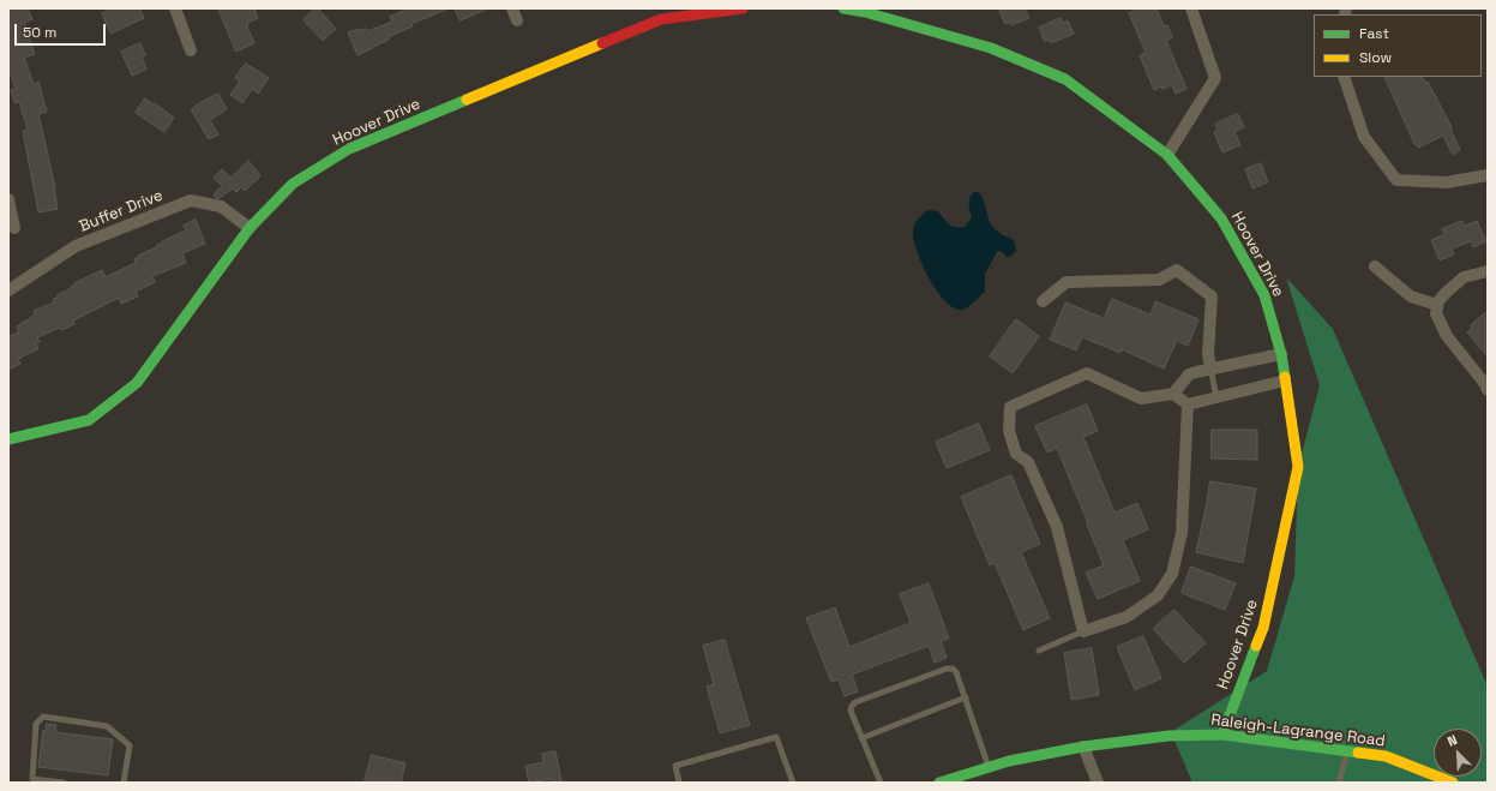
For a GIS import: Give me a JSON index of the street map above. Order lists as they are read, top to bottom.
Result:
{
  "streets": {
    "street": ["Hoover Drive", "Buffer Drive", "Raleigh-Lagrange Road"]
  },
  "crossings": [
    ["Hoover Drive", "Buffer Drive"],
    ["Hoover Drive", "Raleigh-Lagrange Road"]
  ],
  "legend": ["Fast", "Slow"],
  "scale_bar": "50 m",
  "north": "top left"
}
